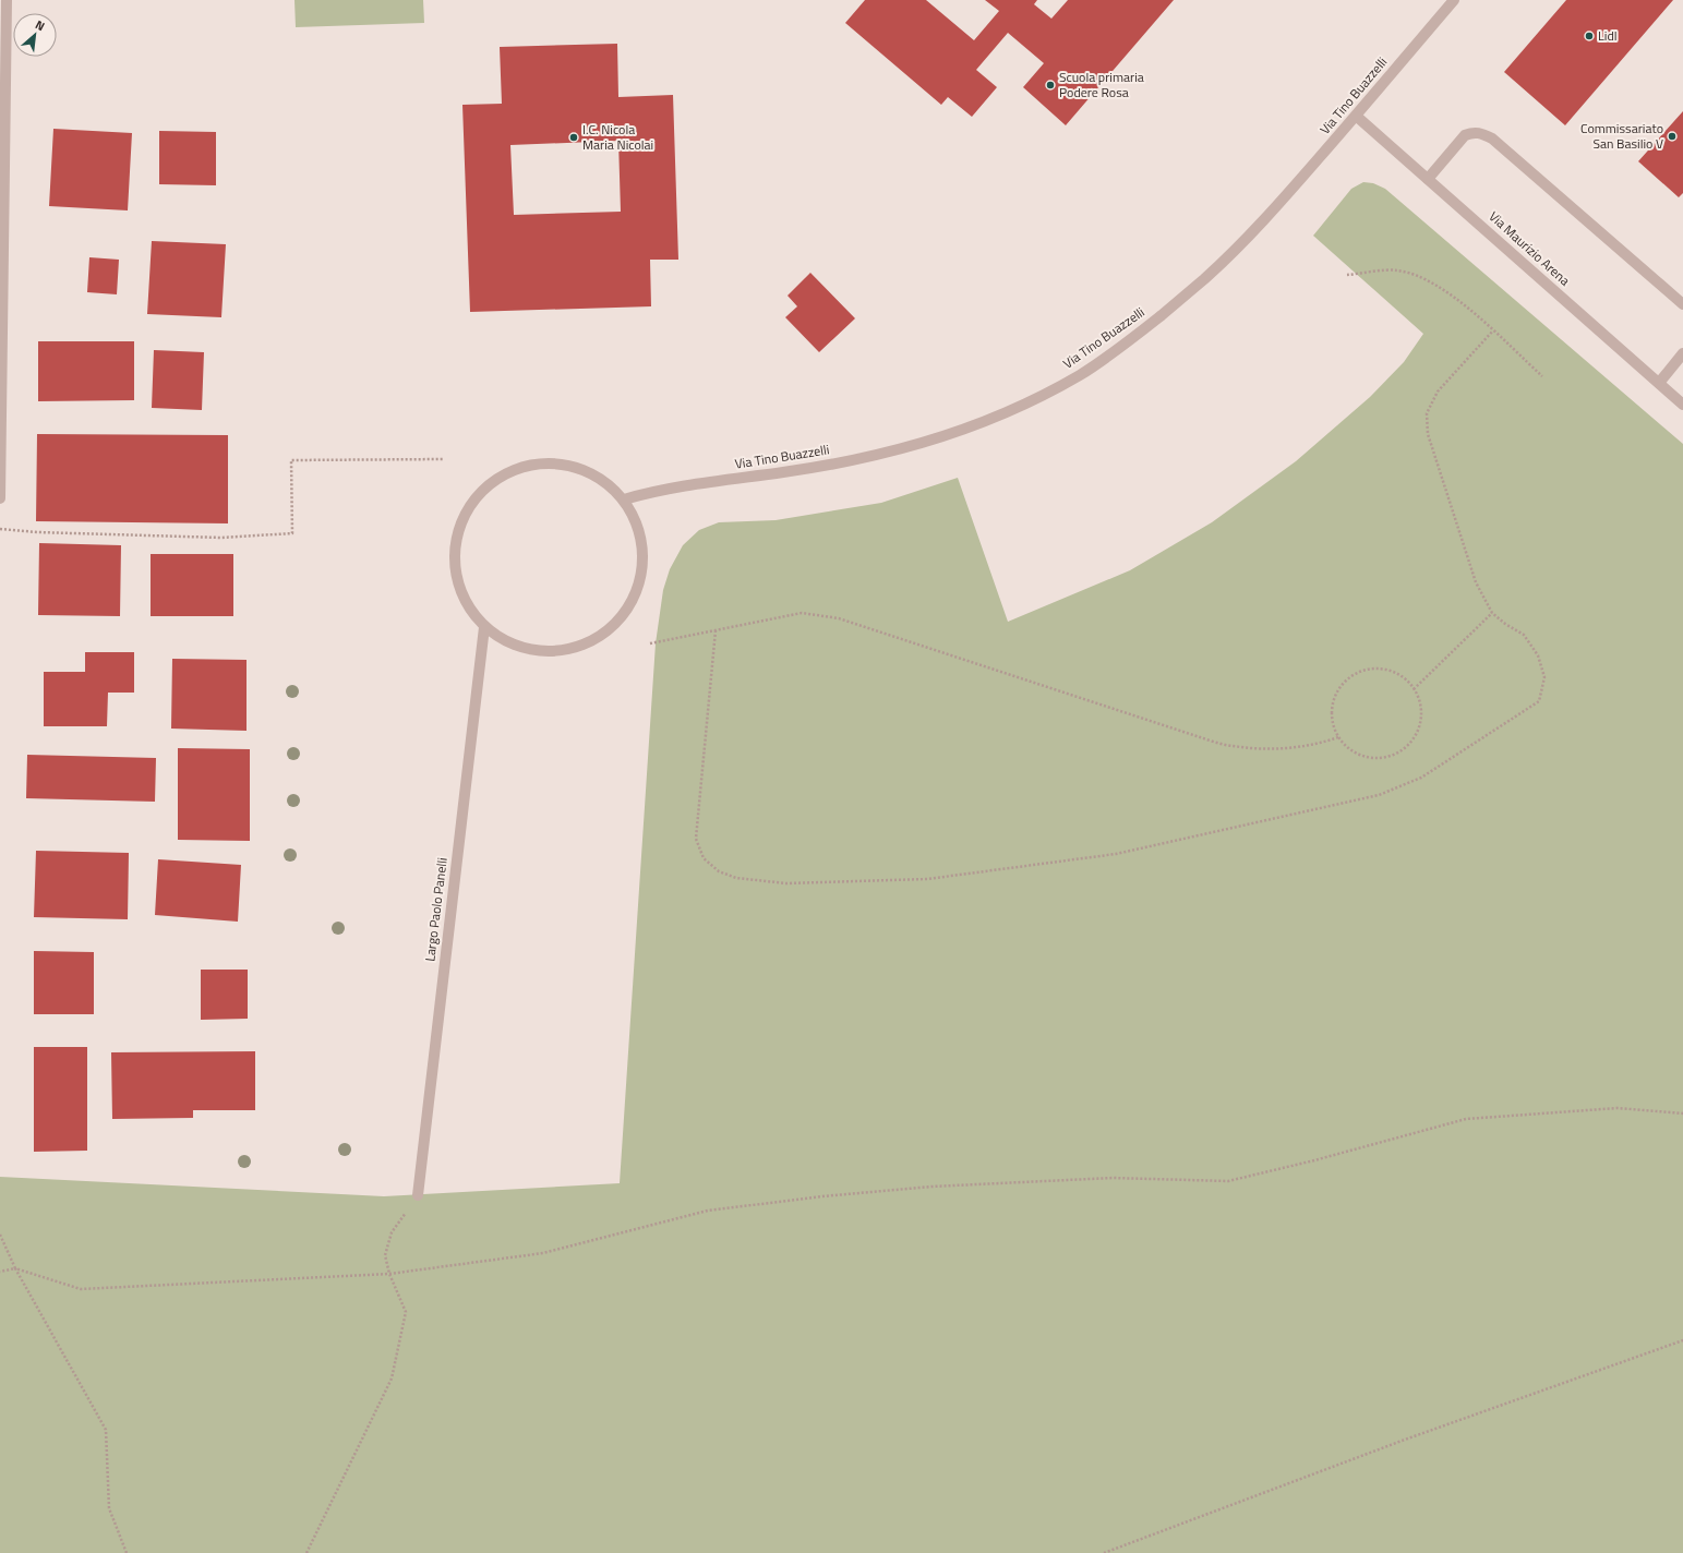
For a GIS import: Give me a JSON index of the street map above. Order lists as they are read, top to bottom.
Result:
{
  "streets": {
    "street": ["Via Tino Buazzelli", "Via Maurizio Arena", "Largo Paolo Panelli"]
  },
  "crossings": [
    ["Via Tino Buazzelli", "Via Maurizio Arena"]
  ],
  "places": [
    "Lidl",
    "Scuola primaria Podere Rosa",
    "Commissariato San Basilio V",
    "I.C. Nicola Maria Nicolai"
  ],
  "north": "top right"
}
